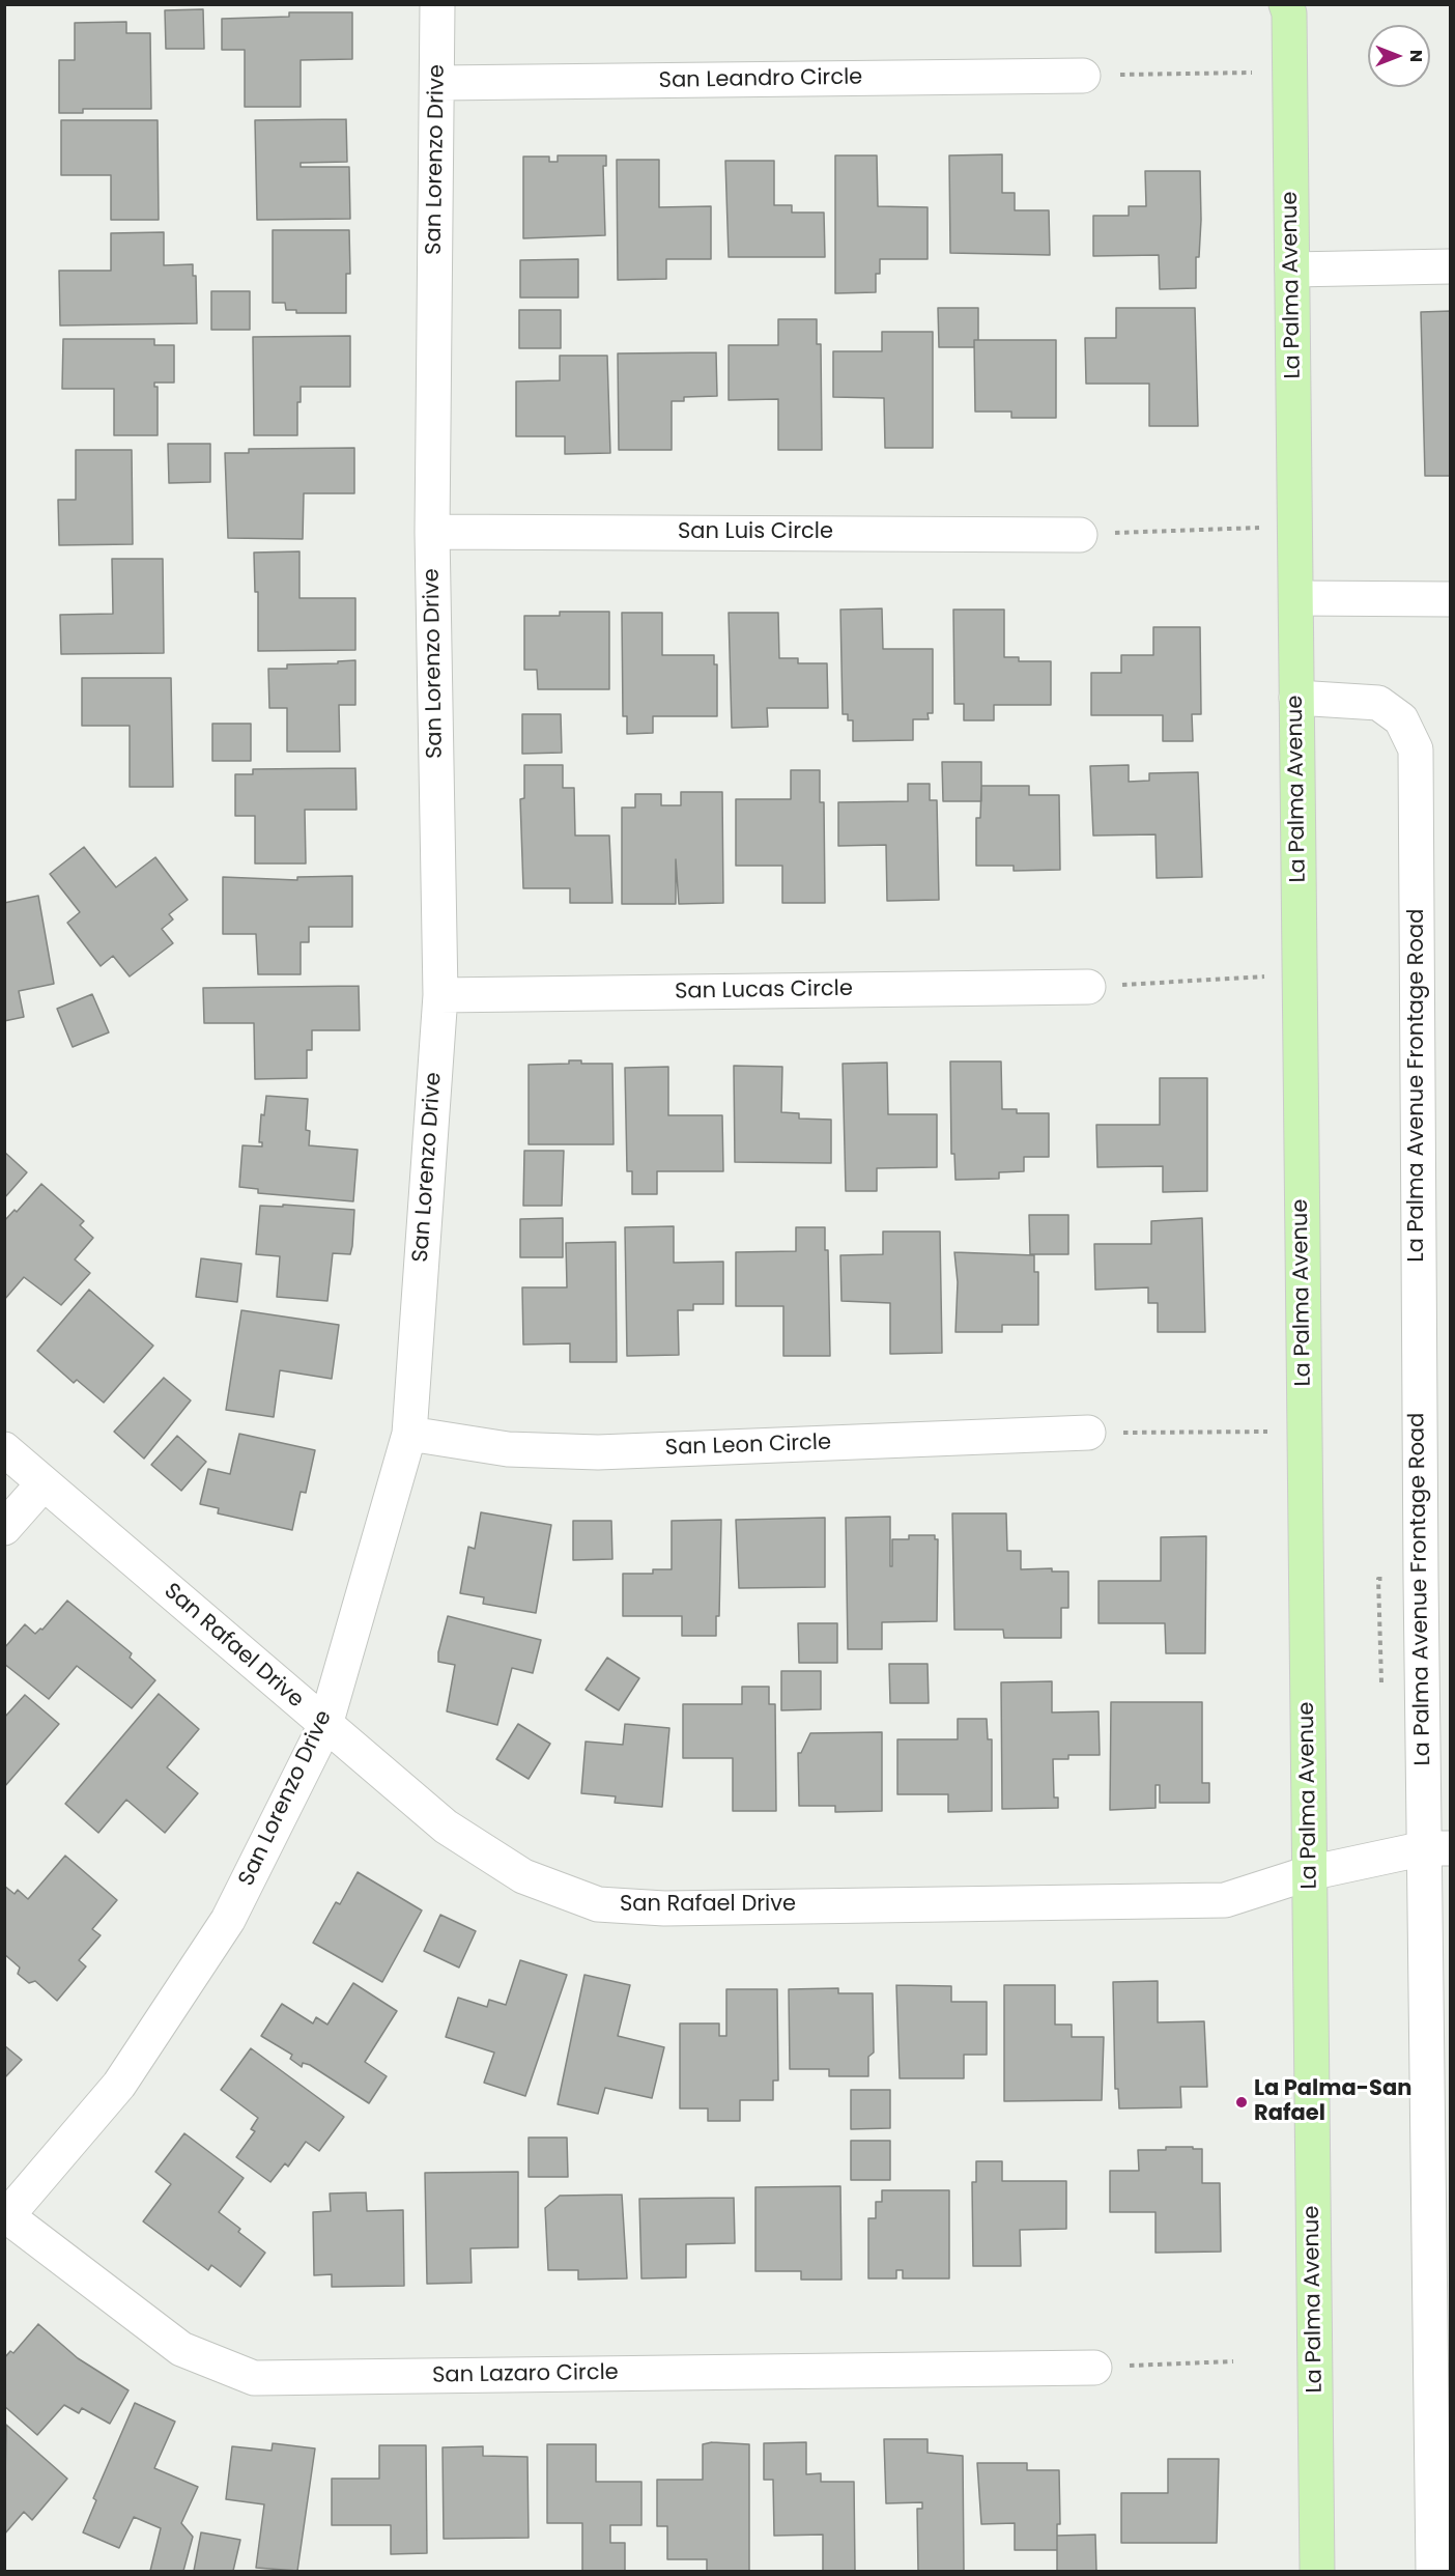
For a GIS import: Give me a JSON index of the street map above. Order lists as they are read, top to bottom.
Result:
{
  "streets": {
    "main road": ["La Palma Avenue"],
    "street": [
      "San Leandro Circle",
      "San Lorenzo Drive",
      "San Luis Circle",
      "San Lucas Circle",
      "La Palma Avenue Frontage Road",
      "San Leon Circle",
      "San Rafael Drive",
      "San Lazaro Circle"
    ]
  },
  "crossings": [
    ["San Leandro Circle", "San Lorenzo Drive"],
    ["San Lorenzo Drive", "San Luis Circle"],
    ["San Lorenzo Drive", "San Lucas Circle"],
    ["San Lorenzo Drive", "San Leon Circle"],
    ["San Lorenzo Drive", "San Rafael Drive"],
    ["San Lorenzo Drive", "San Lazaro Circle"],
    ["La Palma Avenue", "La Palma Avenue Frontage Road"],
    ["La Palma Avenue", "San Rafael Drive"],
    ["La Palma Avenue Frontage Road", "San Rafael Drive"]
  ],
  "places": ["La Palma-San Rafael"],
  "north": "right"
}
